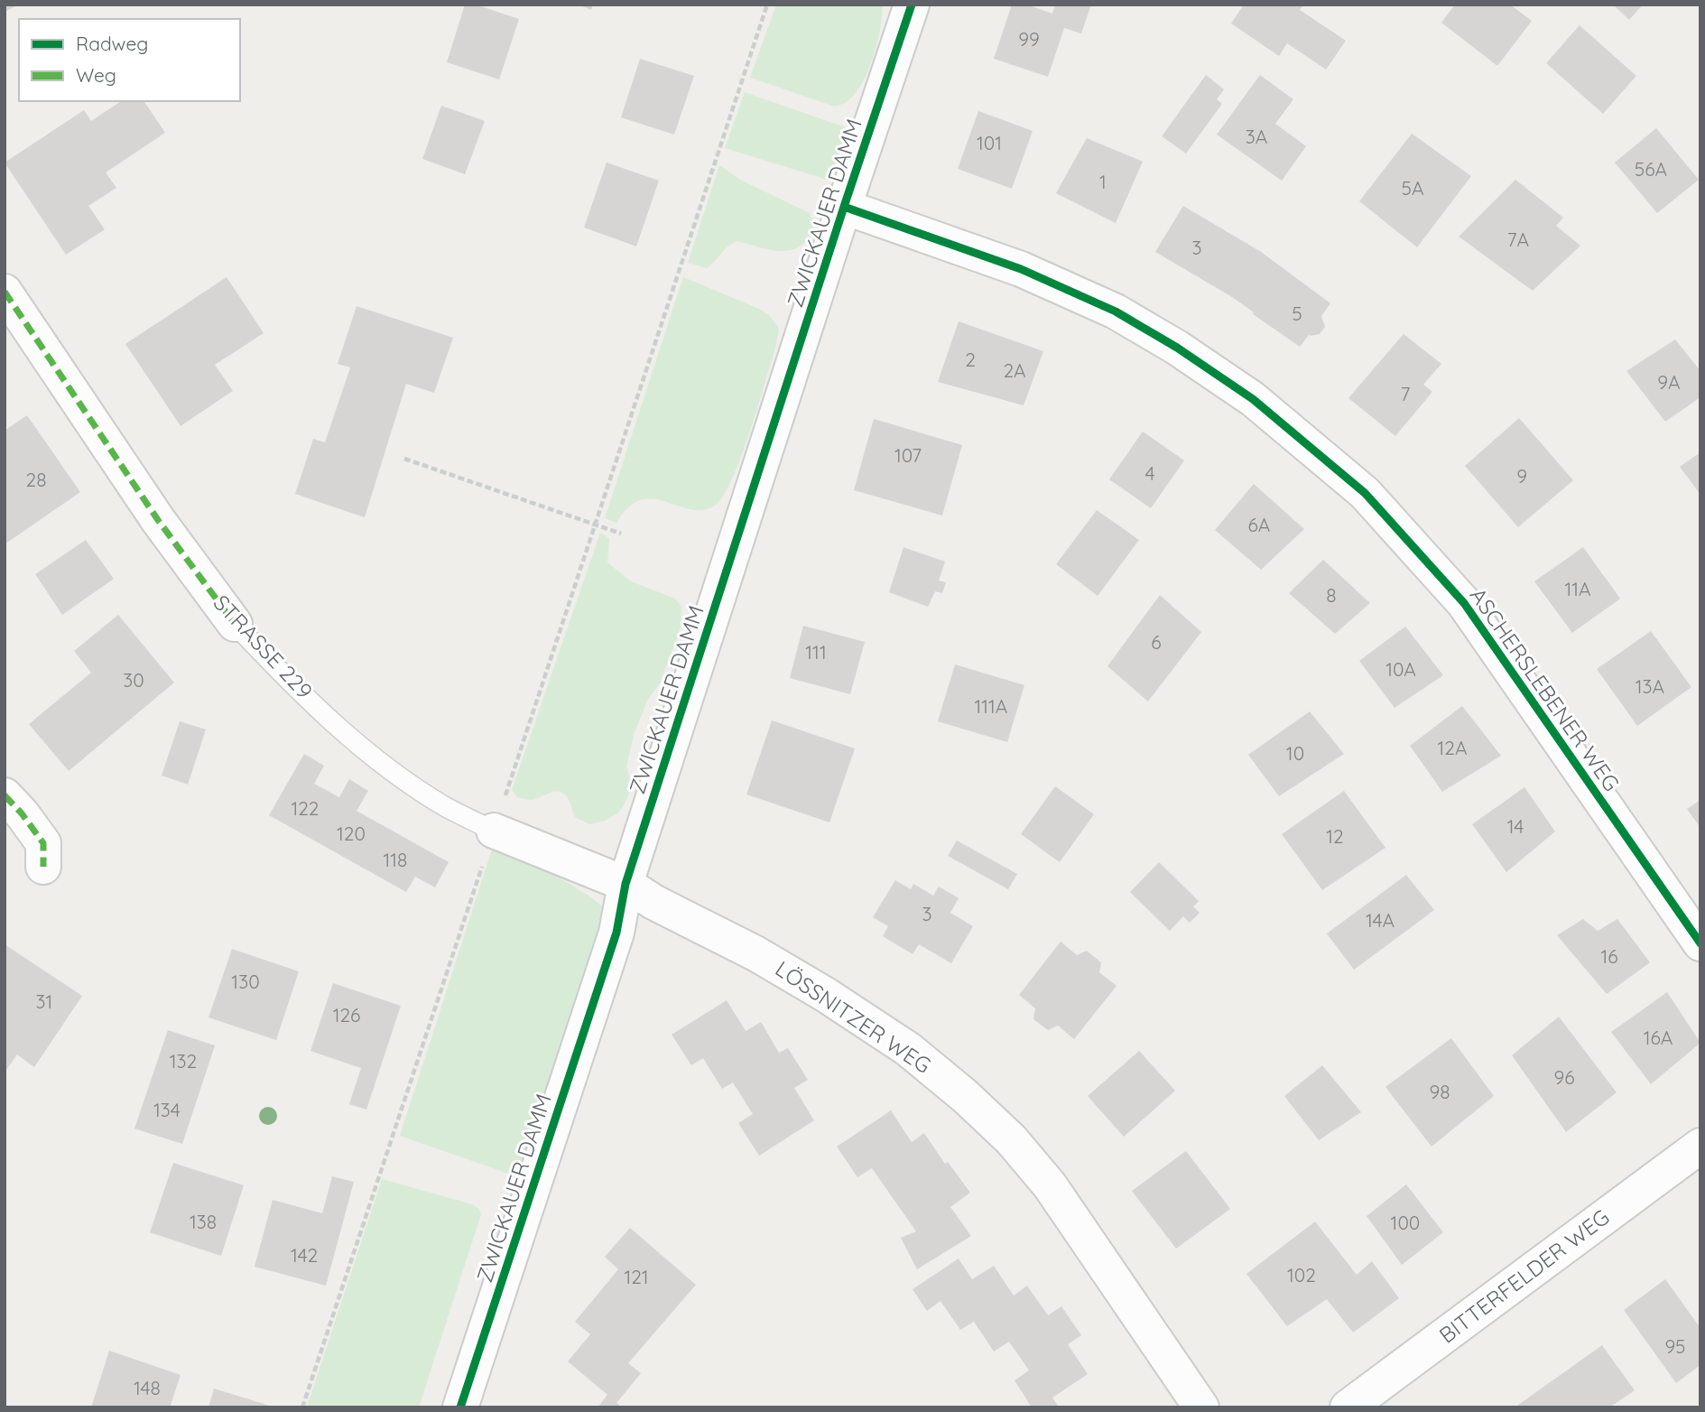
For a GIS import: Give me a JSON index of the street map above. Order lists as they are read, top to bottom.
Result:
{
  "streets": {
    "street": [
      "ZWICKAUER DAMM",
      "STRASSE 229",
      "ASCHERSLEBENER WEG",
      "LÖSSNITZER WEG",
      "BITTERFELDER WEG"
    ]
  },
  "crossings": [
    ["ZWICKAUER DAMM", "STRASSE 229"],
    ["ZWICKAUER DAMM", "ASCHERSLEBENER WEG"],
    ["ZWICKAUER DAMM", "LÖSSNITZER WEG"],
    ["STRASSE 229", "LÖSSNITZER WEG"]
  ],
  "house_numbers": [
    "99",
    "3A",
    "101",
    "56A",
    "1",
    "5A",
    "7A",
    "3",
    "5",
    "2",
    "2A",
    "9A",
    "7",
    "107",
    "4",
    "9",
    "28",
    "6A",
    "11A",
    "8",
    "6",
    "111",
    "10A",
    "30",
    "13A",
    "111A",
    "12A",
    "10",
    "122",
    "14",
    "120",
    "12",
    "118",
    "3",
    "14A",
    "16",
    "130",
    "31",
    "126",
    "16A",
    "132",
    "96",
    "98",
    "134",
    "138",
    "100",
    "142",
    "102",
    "121",
    "95",
    "148"
  ],
  "legend": ["Radweg", "Weg"]
}
